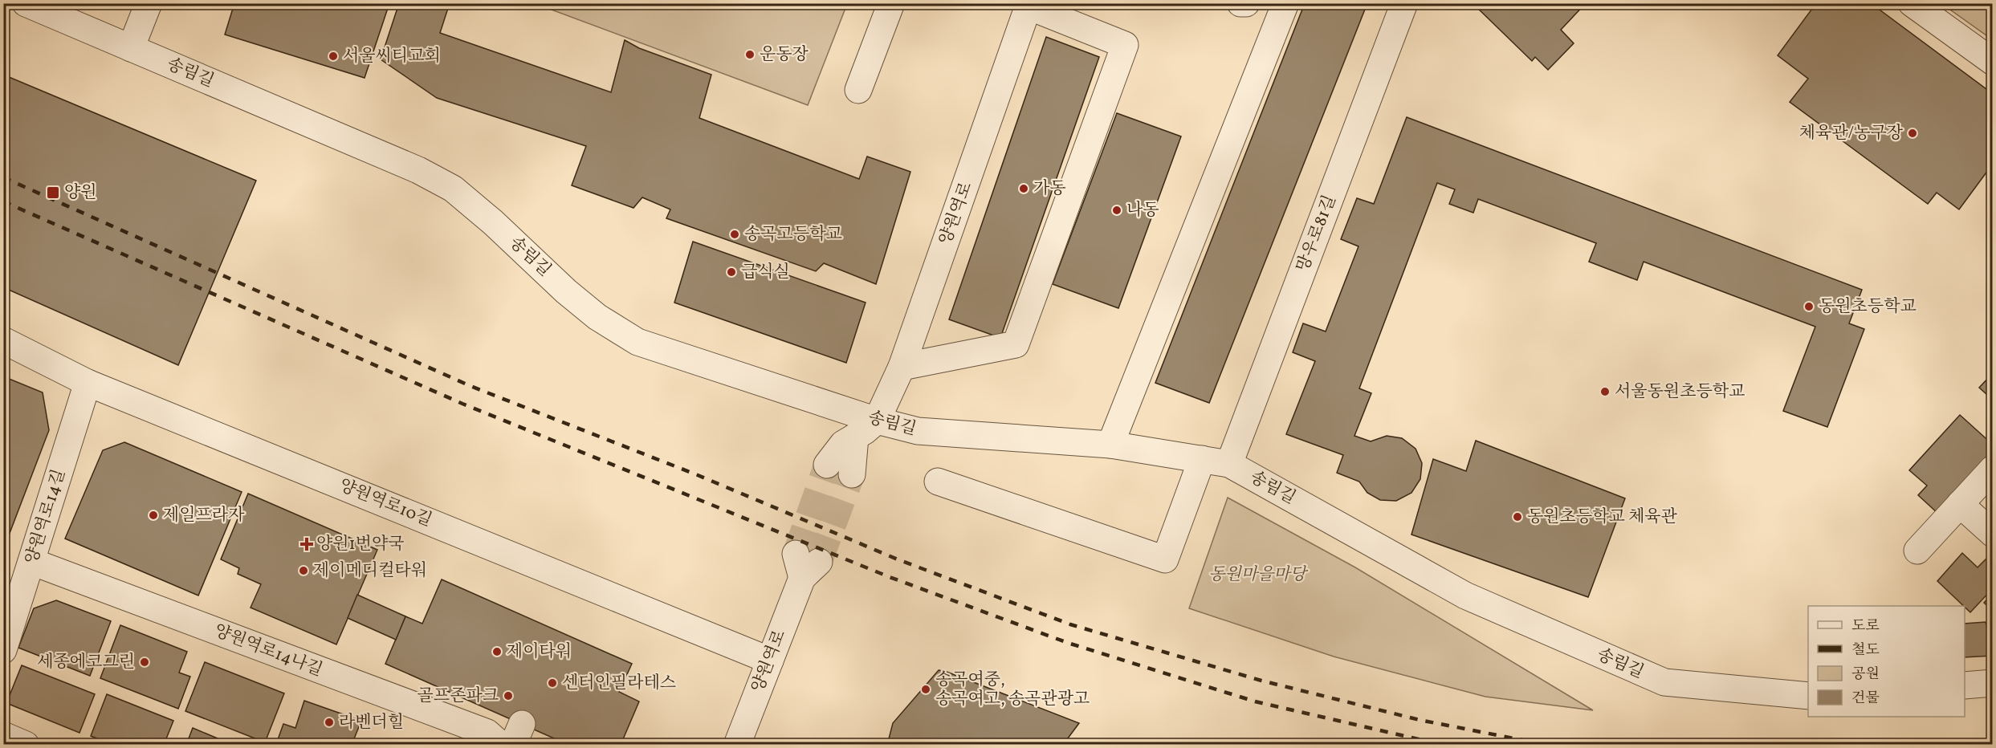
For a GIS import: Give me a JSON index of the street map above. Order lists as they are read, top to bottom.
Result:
{
  "streets": {
    "street": [
      "송림길",
      "양원역로",
      "망우로81길",
      "양원역로10길",
      "양원역로14길",
      "양원역로14나길"
    ]
  },
  "crossings": [
    ["송림길", "양원역로"],
    ["송림길", "망우로81길"],
    ["양원역로", "양원역로10길"],
    ["양원역로10길", "양원역로14길"],
    ["양원역로14길", "양원역로14나길"]
  ],
  "parks": ["동원마을마당"],
  "places": {
    "other": [
      "운동장",
      "서울씨티교회",
      "체육관/농구장",
      "가동",
      "나동",
      "송곡고등학교",
      "급식실",
      "동원초등학교",
      "서울동원초등학교",
      "제일프라자",
      "동원초등학교 체육관",
      "제이메디컬타워",
      "제이타워",
      "세종에코그린",
      "센터인필라테스",
      "송곡여중, 송곡여고, 송곡관광고",
      "골프존파크",
      "라벤더힐"
    ],
    "transit": ["양원"],
    "health": ["양원1번약국"]
  },
  "legend": [
    "도로",
    "철도",
    "공원",
    "건물"
  ]
}
